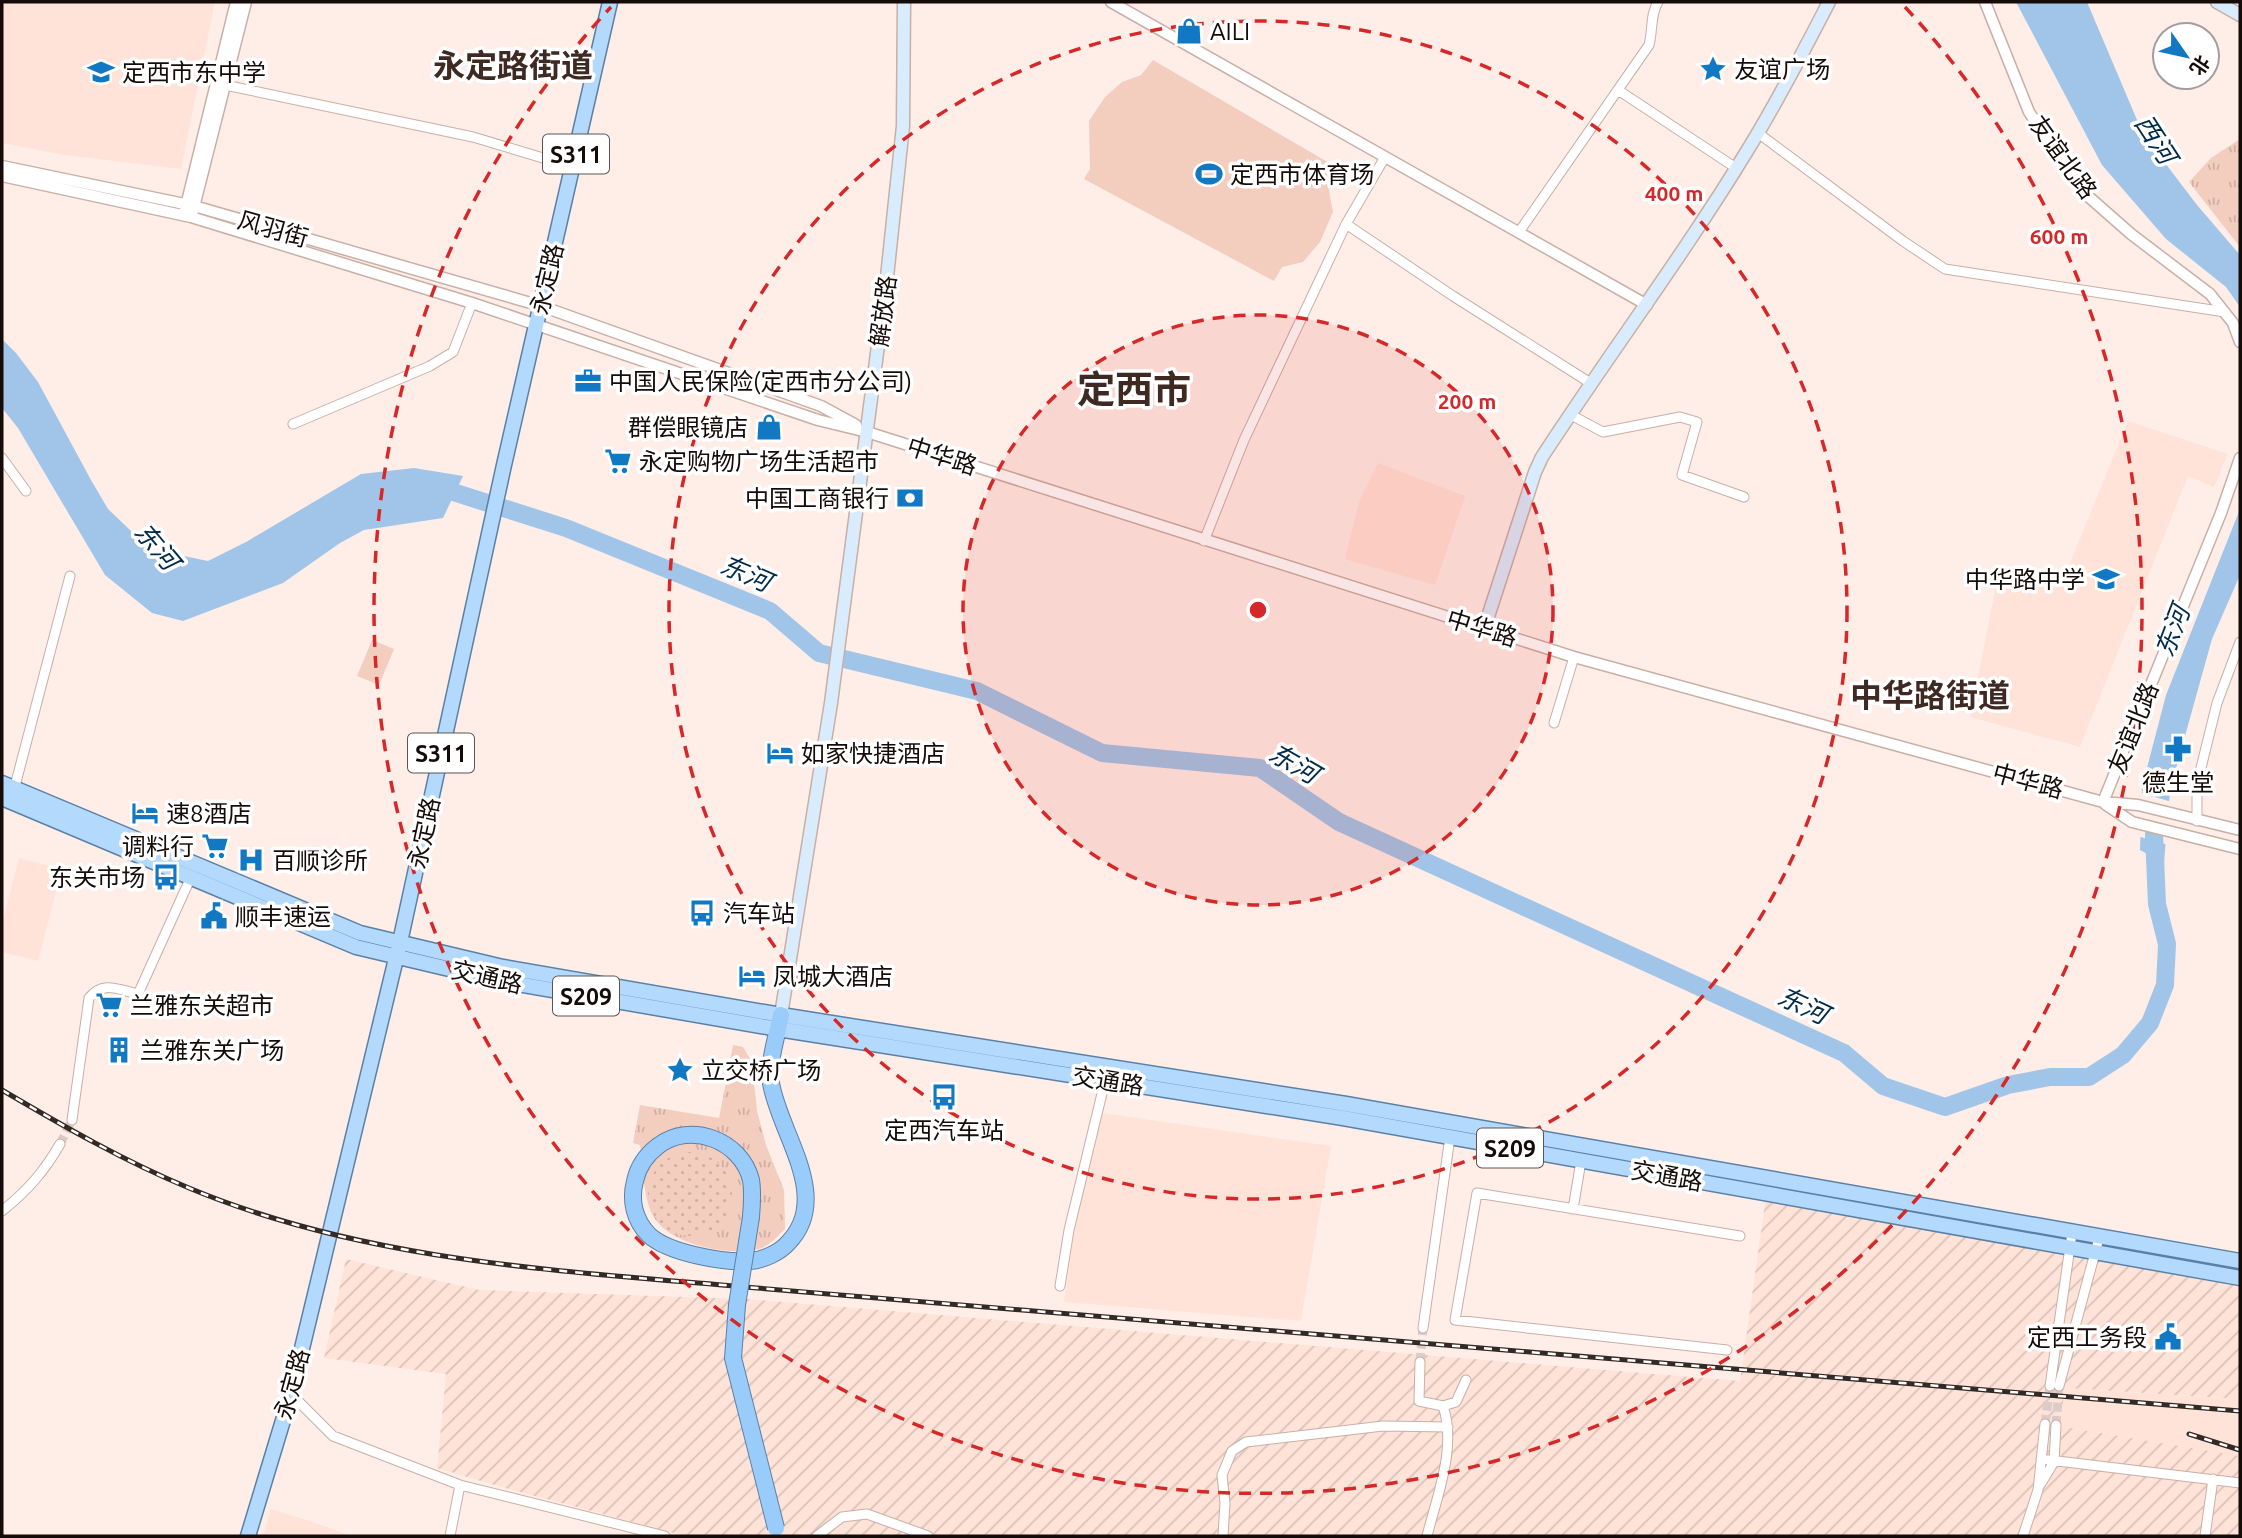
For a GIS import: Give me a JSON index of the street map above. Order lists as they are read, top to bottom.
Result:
{
  "streets": {
    "main road": [
      "S311",
      "永定路",
      "解放路",
      "交通路",
      "S209"
    ],
    "street": ["友谊北路", "风羽街", "中华路"]
  },
  "crossings": [
    ["友谊北路", "中华路"],
    ["风羽街", "永定路"],
    ["风羽街", "中华路"],
    ["永定路", "中华路"],
    ["永定路", "交通路"],
    ["解放路", "中华路"],
    ["解放路", "交通路"]
  ],
  "districts": ["永定路街道", "定西市", "中华路街道"],
  "water": ["西河", "东河"],
  "places": {
    "shop": ["AILI", "群偿眼镜店"],
    "place": ["友谊广场", "立交桥广场"],
    "school or university": ["定西市东中学", "中华路中学"],
    "sports": ["定西市体育场"],
    "office": ["中国人民保险(定西市分公司)"],
    "supermarket": ["永定购物广场生活超市", "调料行", "兰雅东关超市"],
    "bank": ["中国工商银行"],
    "pharmacy": ["德生堂"],
    "hotel": ["如家快捷酒店", "速8酒店", "凤城大酒店"],
    "hospital": ["百顺诊所"],
    "bus stop": ["东关市场", "汽车站", "定西汽车站"],
    "public building": ["顺丰速运", "定西工务段"],
    "building": ["兰雅东关广场"]
  },
  "north": "bottom right",
  "rings": ["400 m", "600 m", "200 m"]
}
